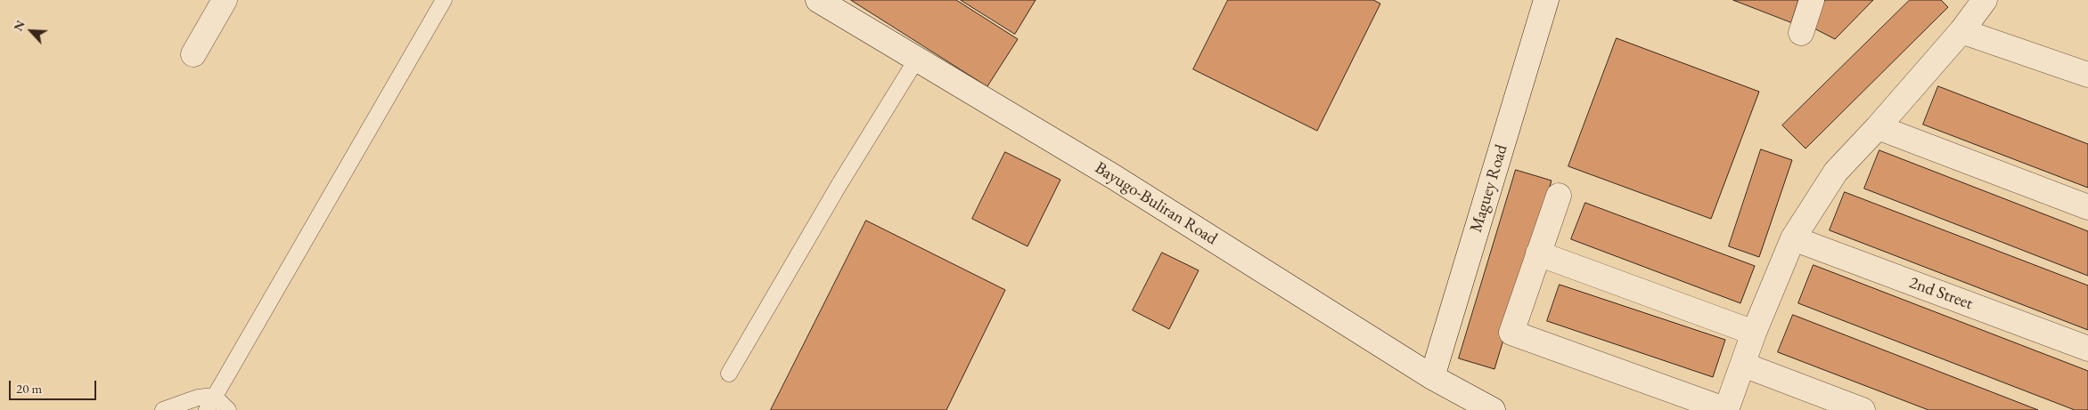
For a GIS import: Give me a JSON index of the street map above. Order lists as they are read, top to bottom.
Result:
{
  "streets": {
    "street": ["Maguey Road", "Bayugo-Buliran Road", "2nd Street"]
  },
  "crossings": [
    ["Maguey Road", "Bayugo-Buliran Road"]
  ],
  "scale_bar": "20 m",
  "north": "top left"
}
